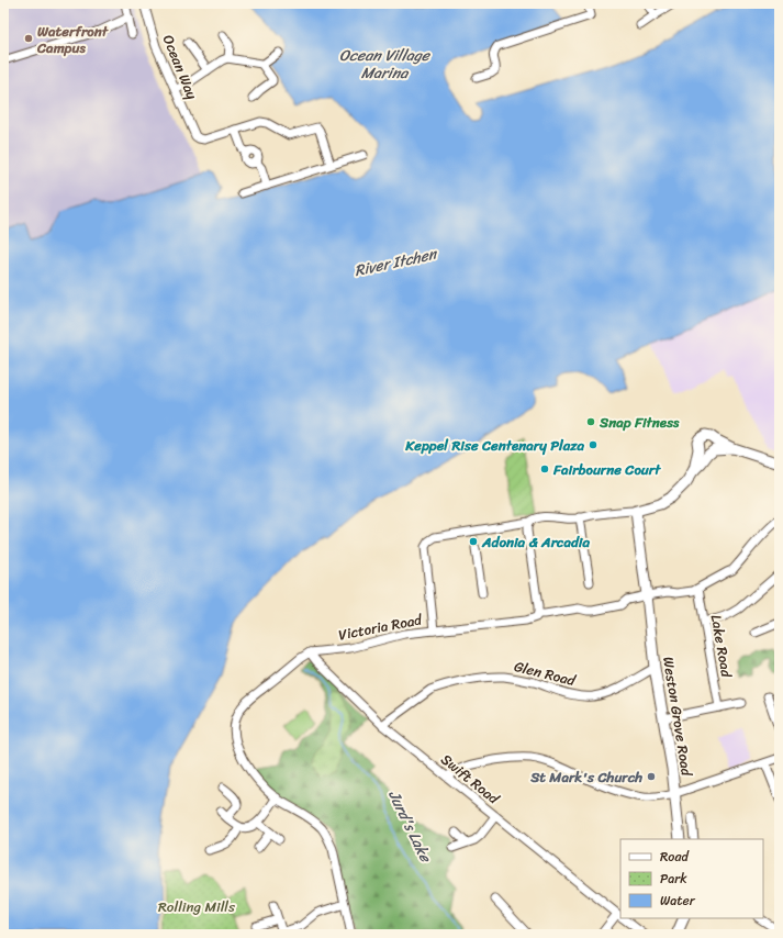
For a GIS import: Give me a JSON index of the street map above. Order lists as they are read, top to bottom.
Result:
{
  "streets": {
    "street": [
      "Ocean Way",
      "Victoria Road",
      "Lake Road",
      "Glen Road",
      "Weston Grove Road",
      "Swift Road"
    ]
  },
  "crossings": [
    ["Victoria Road", "Lake Road"],
    ["Victoria Road", "Weston Grove Road"],
    ["Victoria Road", "Swift Road"],
    ["Glen Road", "Weston Grove Road"],
    ["Glen Road", "Swift Road"]
  ],
  "water": ["Ocean Village Marina", "River Itchen", "Jurd's Lake"],
  "parks": ["Rolling Mills"],
  "places": [
    "Waterfront Campus",
    "Snap Fitness",
    "Keppel Rise Centenary Plaza",
    "Fairbourne Court",
    "Adonia & Arcadia",
    "St Mark's Church"
  ],
  "legend": ["Road", "Park", "Water"]
}
